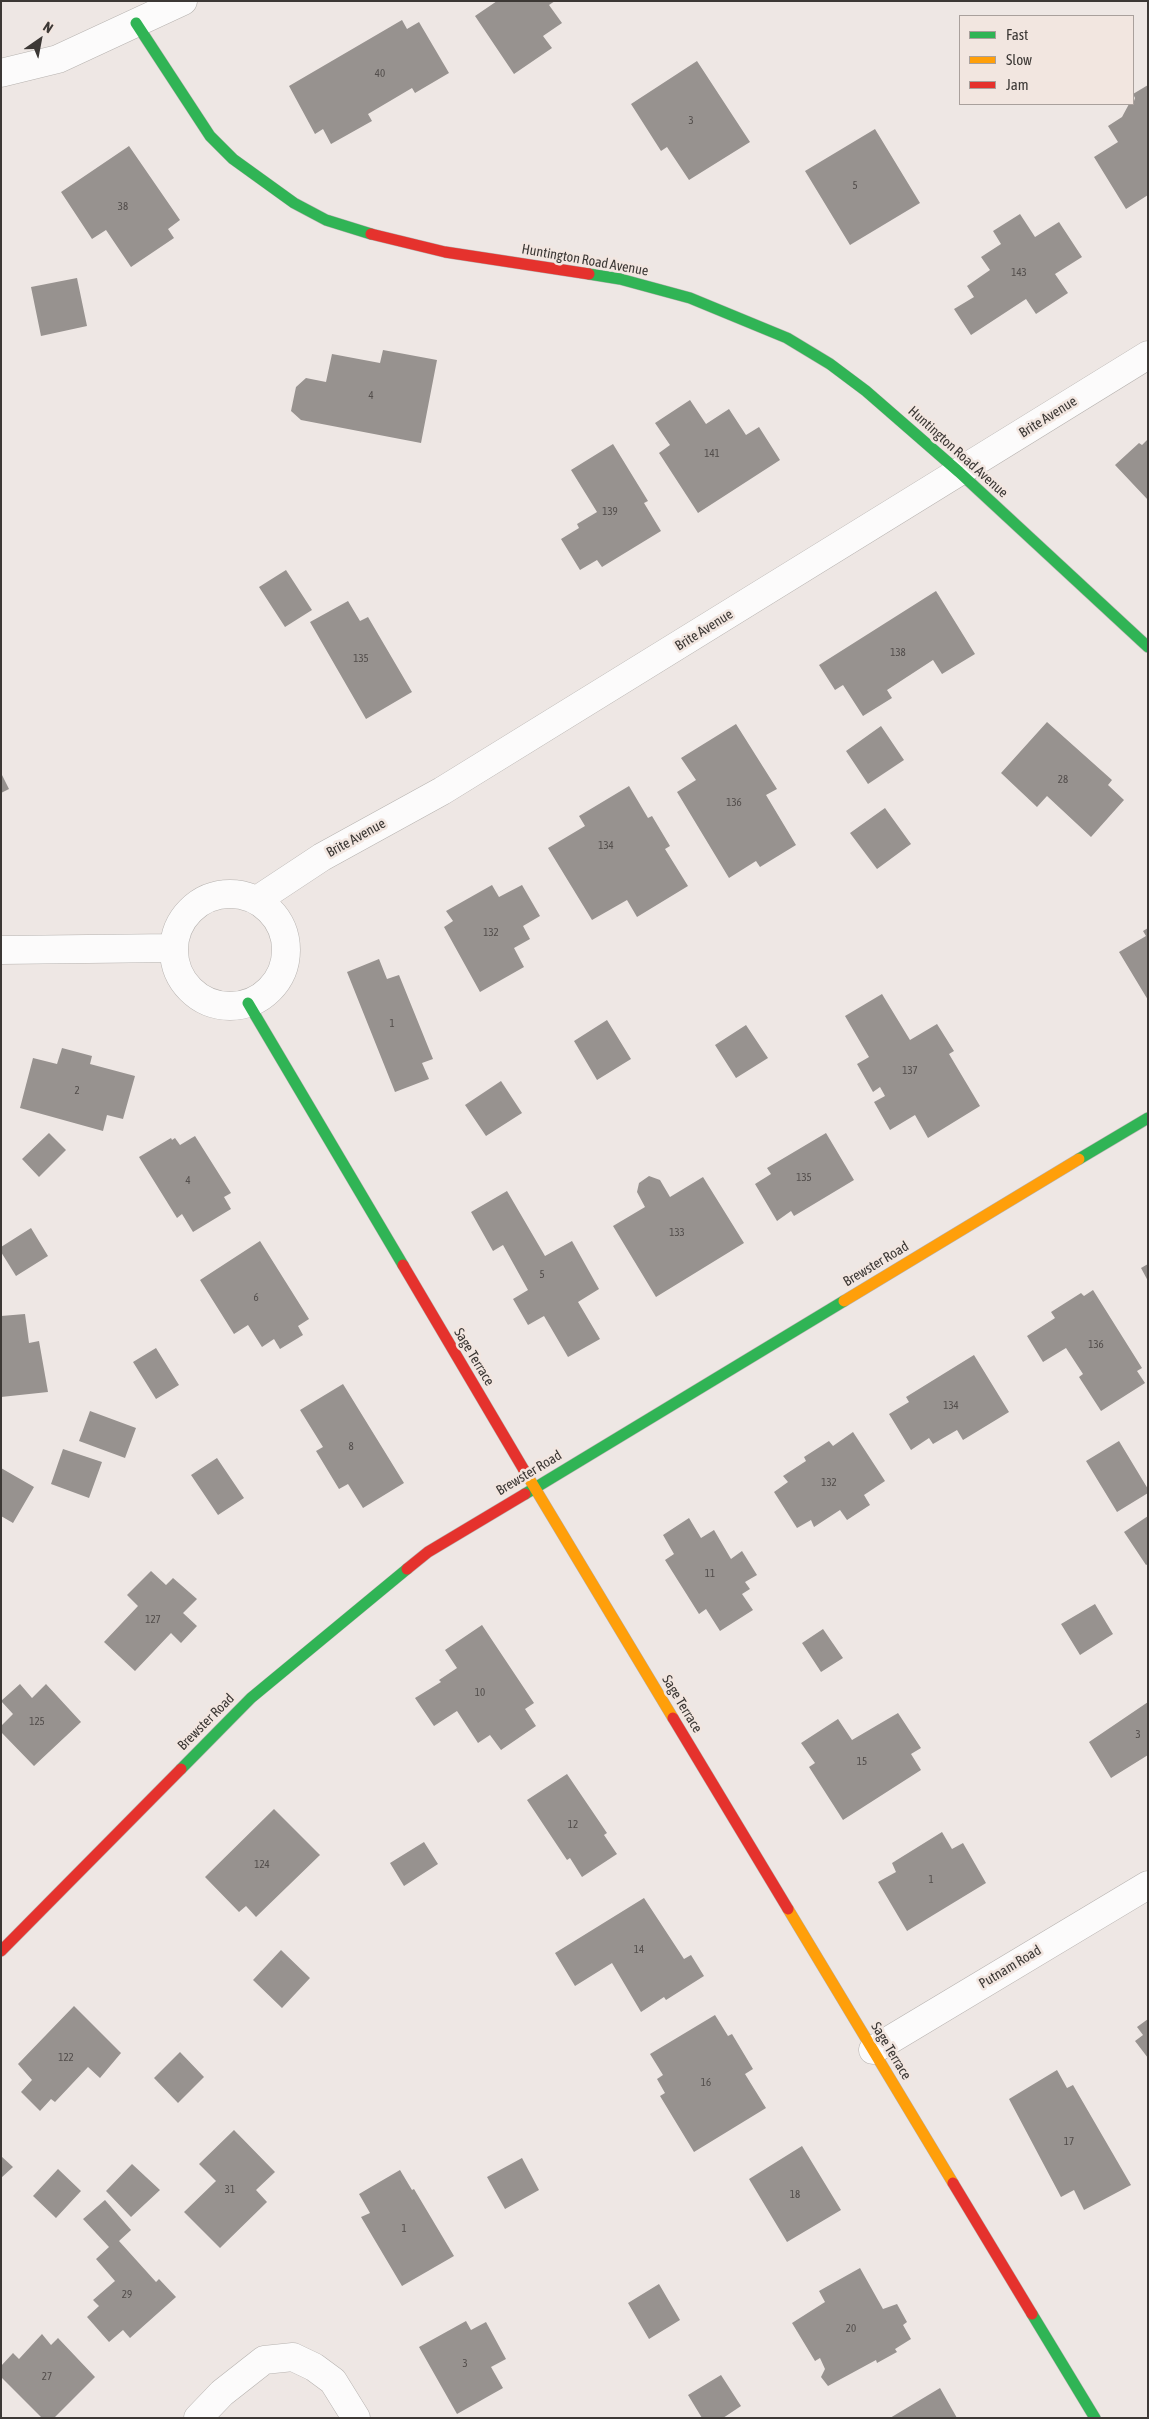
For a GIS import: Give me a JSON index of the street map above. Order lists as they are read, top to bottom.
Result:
{
  "streets": {
    "street": [
      "Huntington Road Avenue",
      "Brite Avenue",
      "Brewster Road",
      "Sage Terrace",
      "Putnam Road"
    ]
  },
  "crossings": [
    ["Huntington Road Avenue", "Brite Avenue"],
    ["Brite Avenue", "Sage Terrace"],
    ["Brewster Road", "Sage Terrace"],
    ["Sage Terrace", "Putnam Road"]
  ],
  "house_numbers": [
    "40",
    "3",
    "5",
    "38",
    "143",
    "4",
    "141",
    "139",
    "138",
    "135",
    "28",
    "136",
    "134",
    "132",
    "1",
    "137",
    "2",
    "135",
    "4",
    "133",
    "5",
    "6",
    "136",
    "134",
    "8",
    "132",
    "11",
    "127",
    "10",
    "125",
    "3",
    "15",
    "12",
    "124",
    "1",
    "14",
    "122",
    "16",
    "17",
    "31",
    "18",
    "1",
    "29",
    "20",
    "3",
    "27"
  ],
  "legend": ["Fast", "Slow", "Jam"],
  "north": "top right"
}
